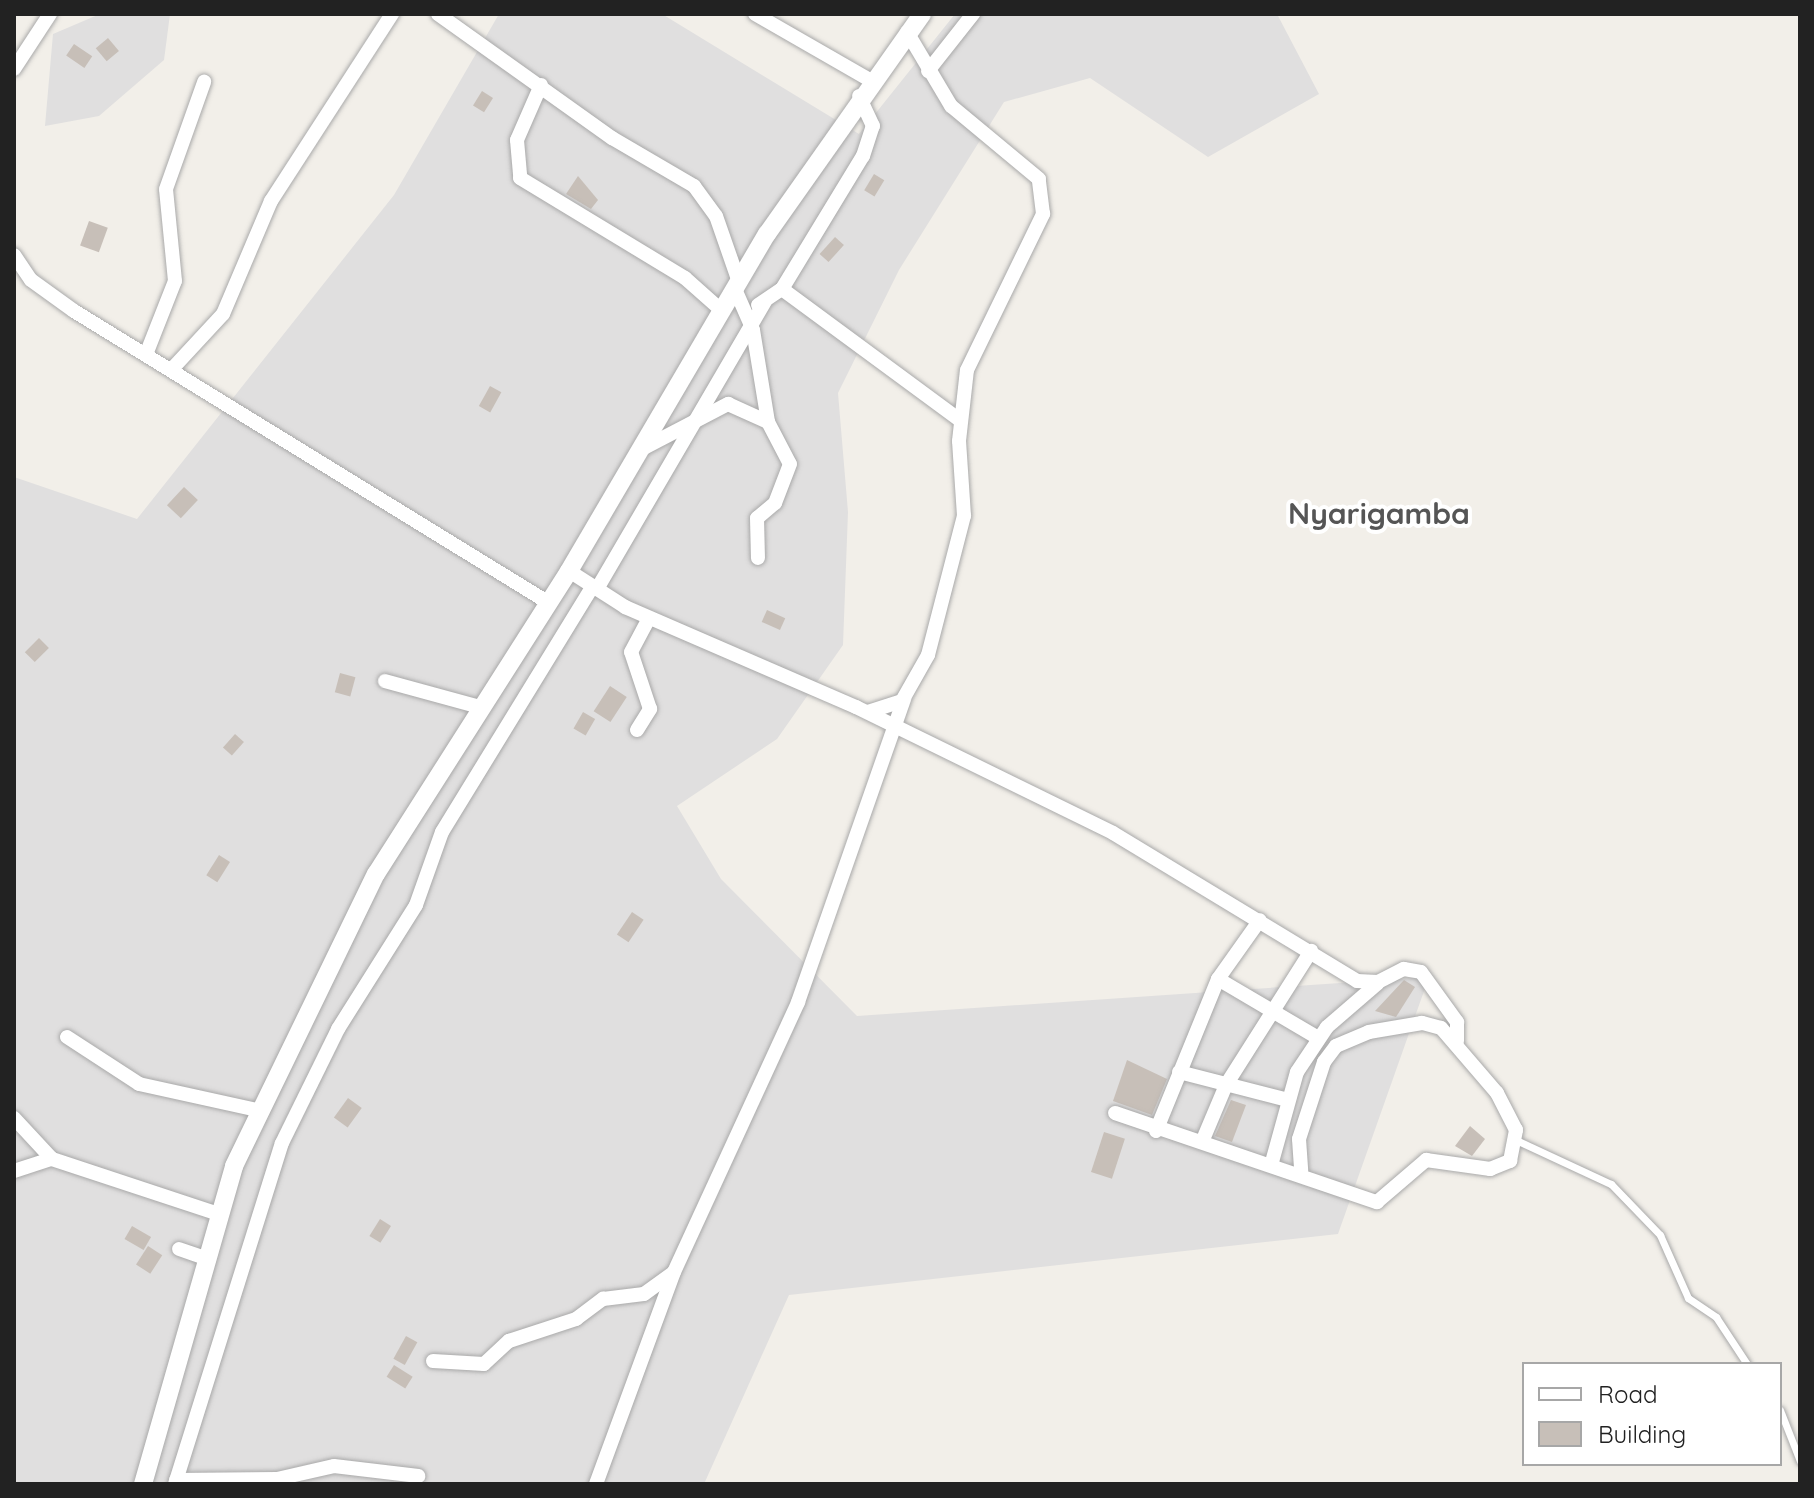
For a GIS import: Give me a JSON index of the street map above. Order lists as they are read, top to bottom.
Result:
{
  "districts": ["Nyarigamba"],
  "legend": ["Road", "Building"]
}
